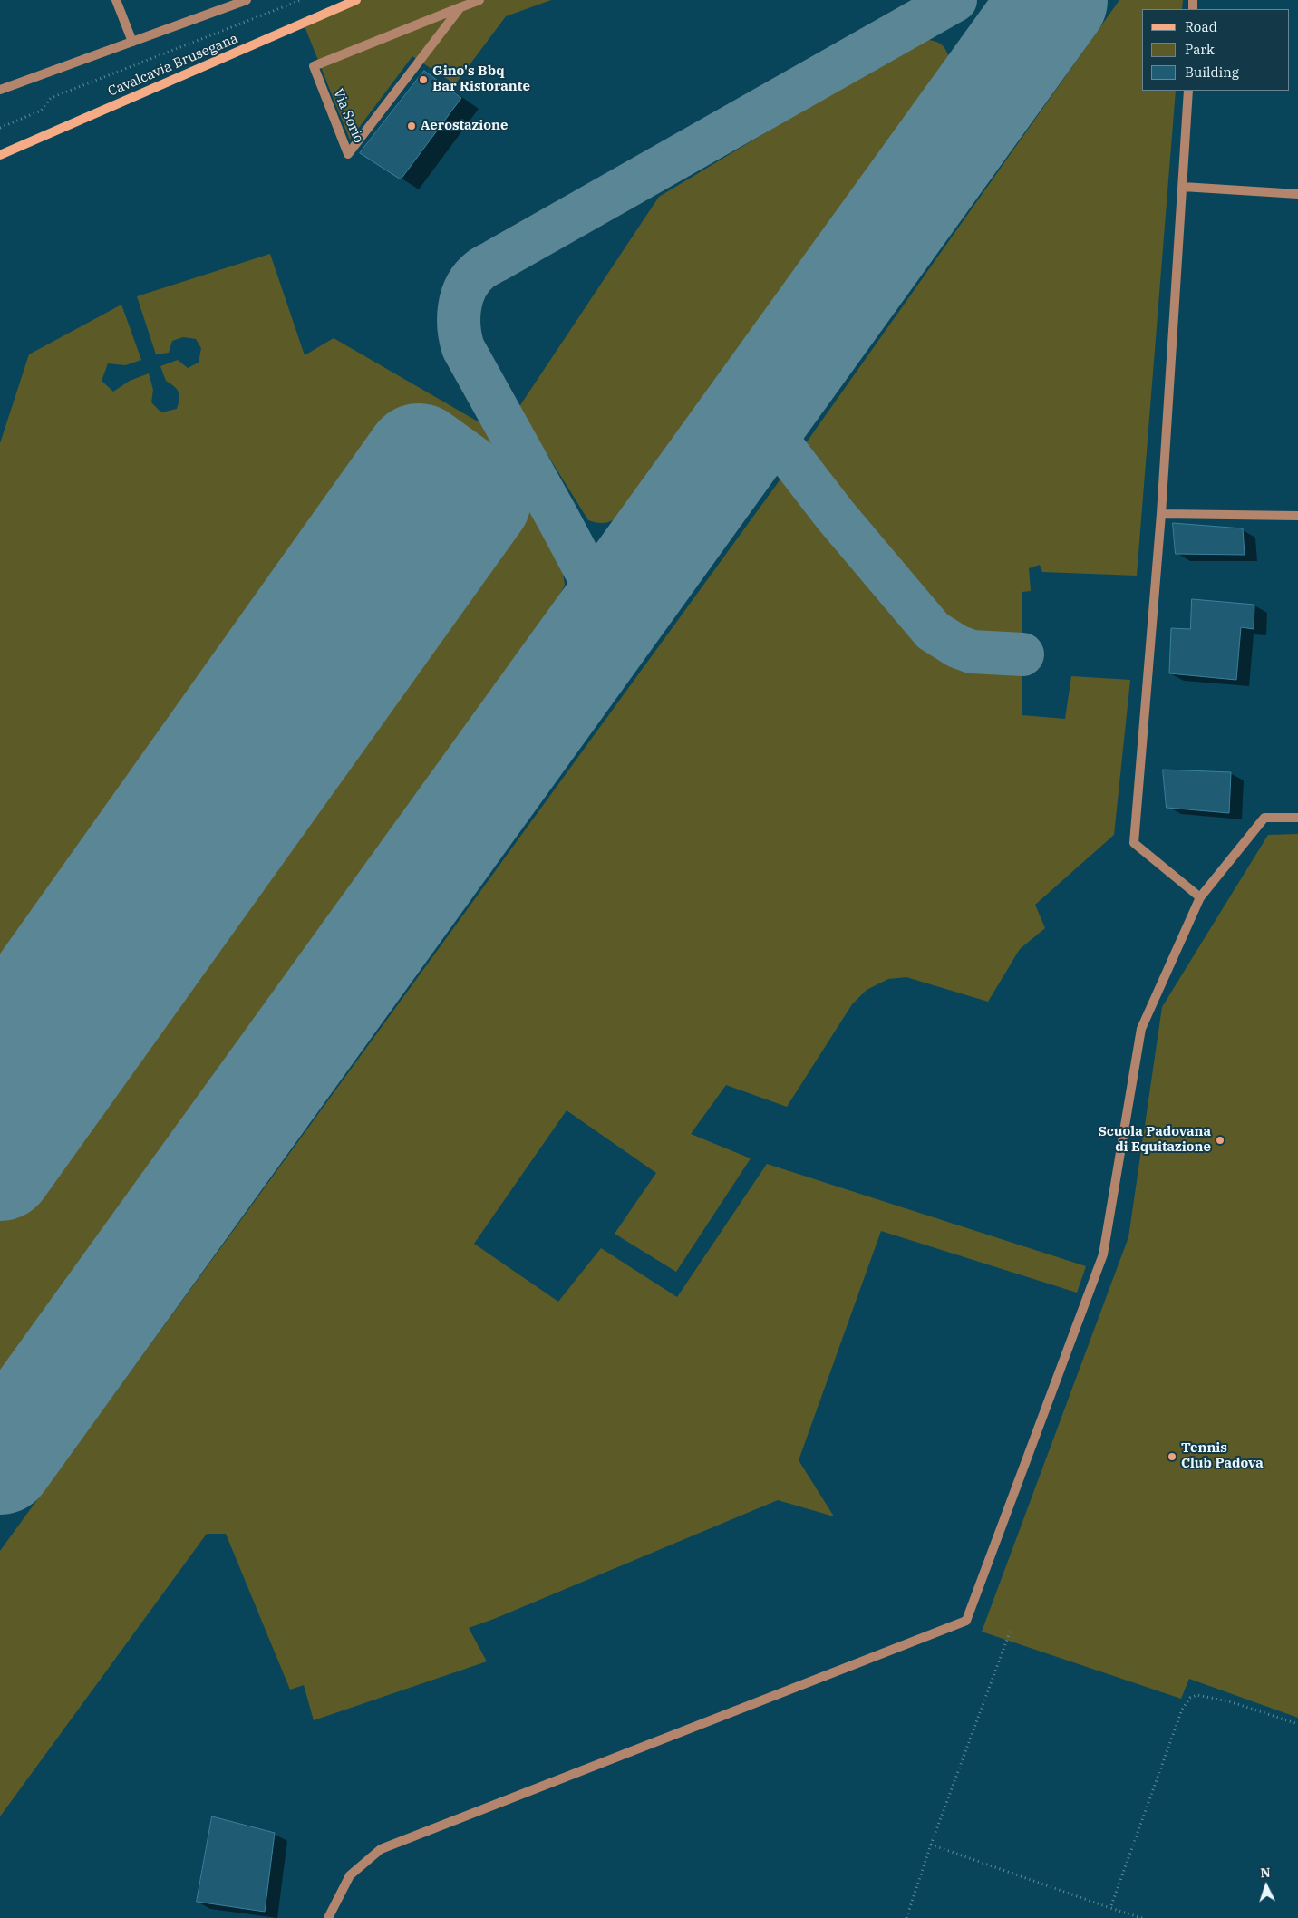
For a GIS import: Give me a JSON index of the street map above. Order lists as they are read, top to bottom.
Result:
{
  "streets": {
    "main road": ["Cavalcavia Brusegana"],
    "street": ["Via Sorio"]
  },
  "places": [
    "Gino's Bbq Bar Ristorante",
    "Aerostazione",
    "Scuola Padovana di Equitazione",
    "Tennis Club Padova"
  ],
  "legend": ["Road", "Park", "Building"],
  "north": "top"
}
